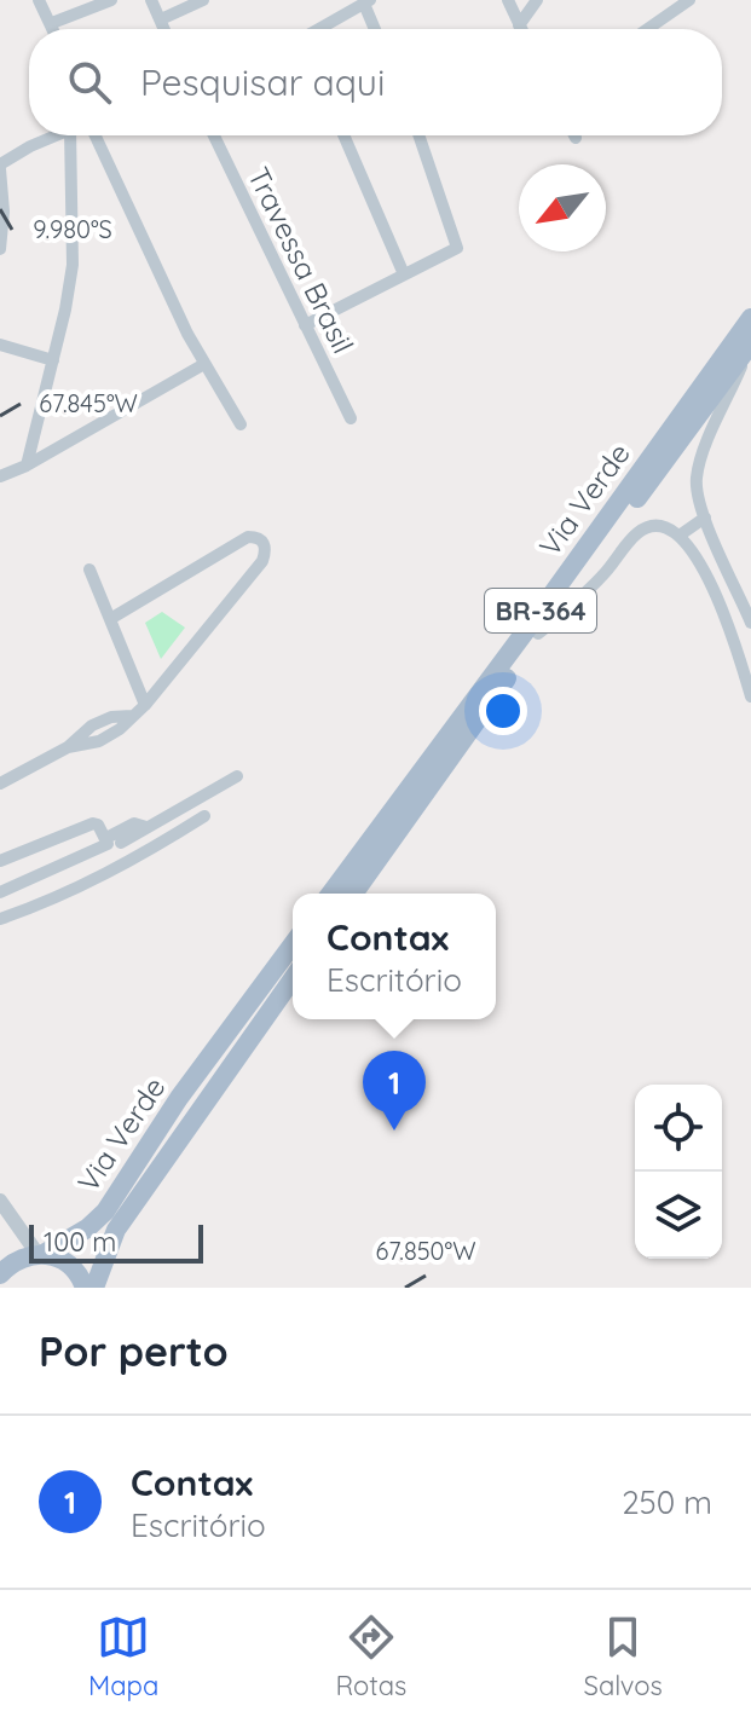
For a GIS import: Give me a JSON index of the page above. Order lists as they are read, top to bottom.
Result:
{
  "streets": {
    "main road": ["Via Verde", "BR-364"],
    "street": ["Travessa Brasil"]
  },
  "scale_bar": "100 m",
  "north": "bottom left",
  "page": {
    "search": "Pesquisar aqui",
    "popup": ["Contax", "Escritório"],
    "pins": "1",
    "scale": "100 m",
    "heading": "Por perto",
    "list": [
      {
        "mark": "1",
        "name": "Contax",
        "note": "Escritório",
        "value": "250 m"
      }
    ],
    "nav": ["Mapa", "Rotas", "Salvos"]
  },
  "coordinates": ["9.980°S", "67.845°W", "67.850°W"]
}
